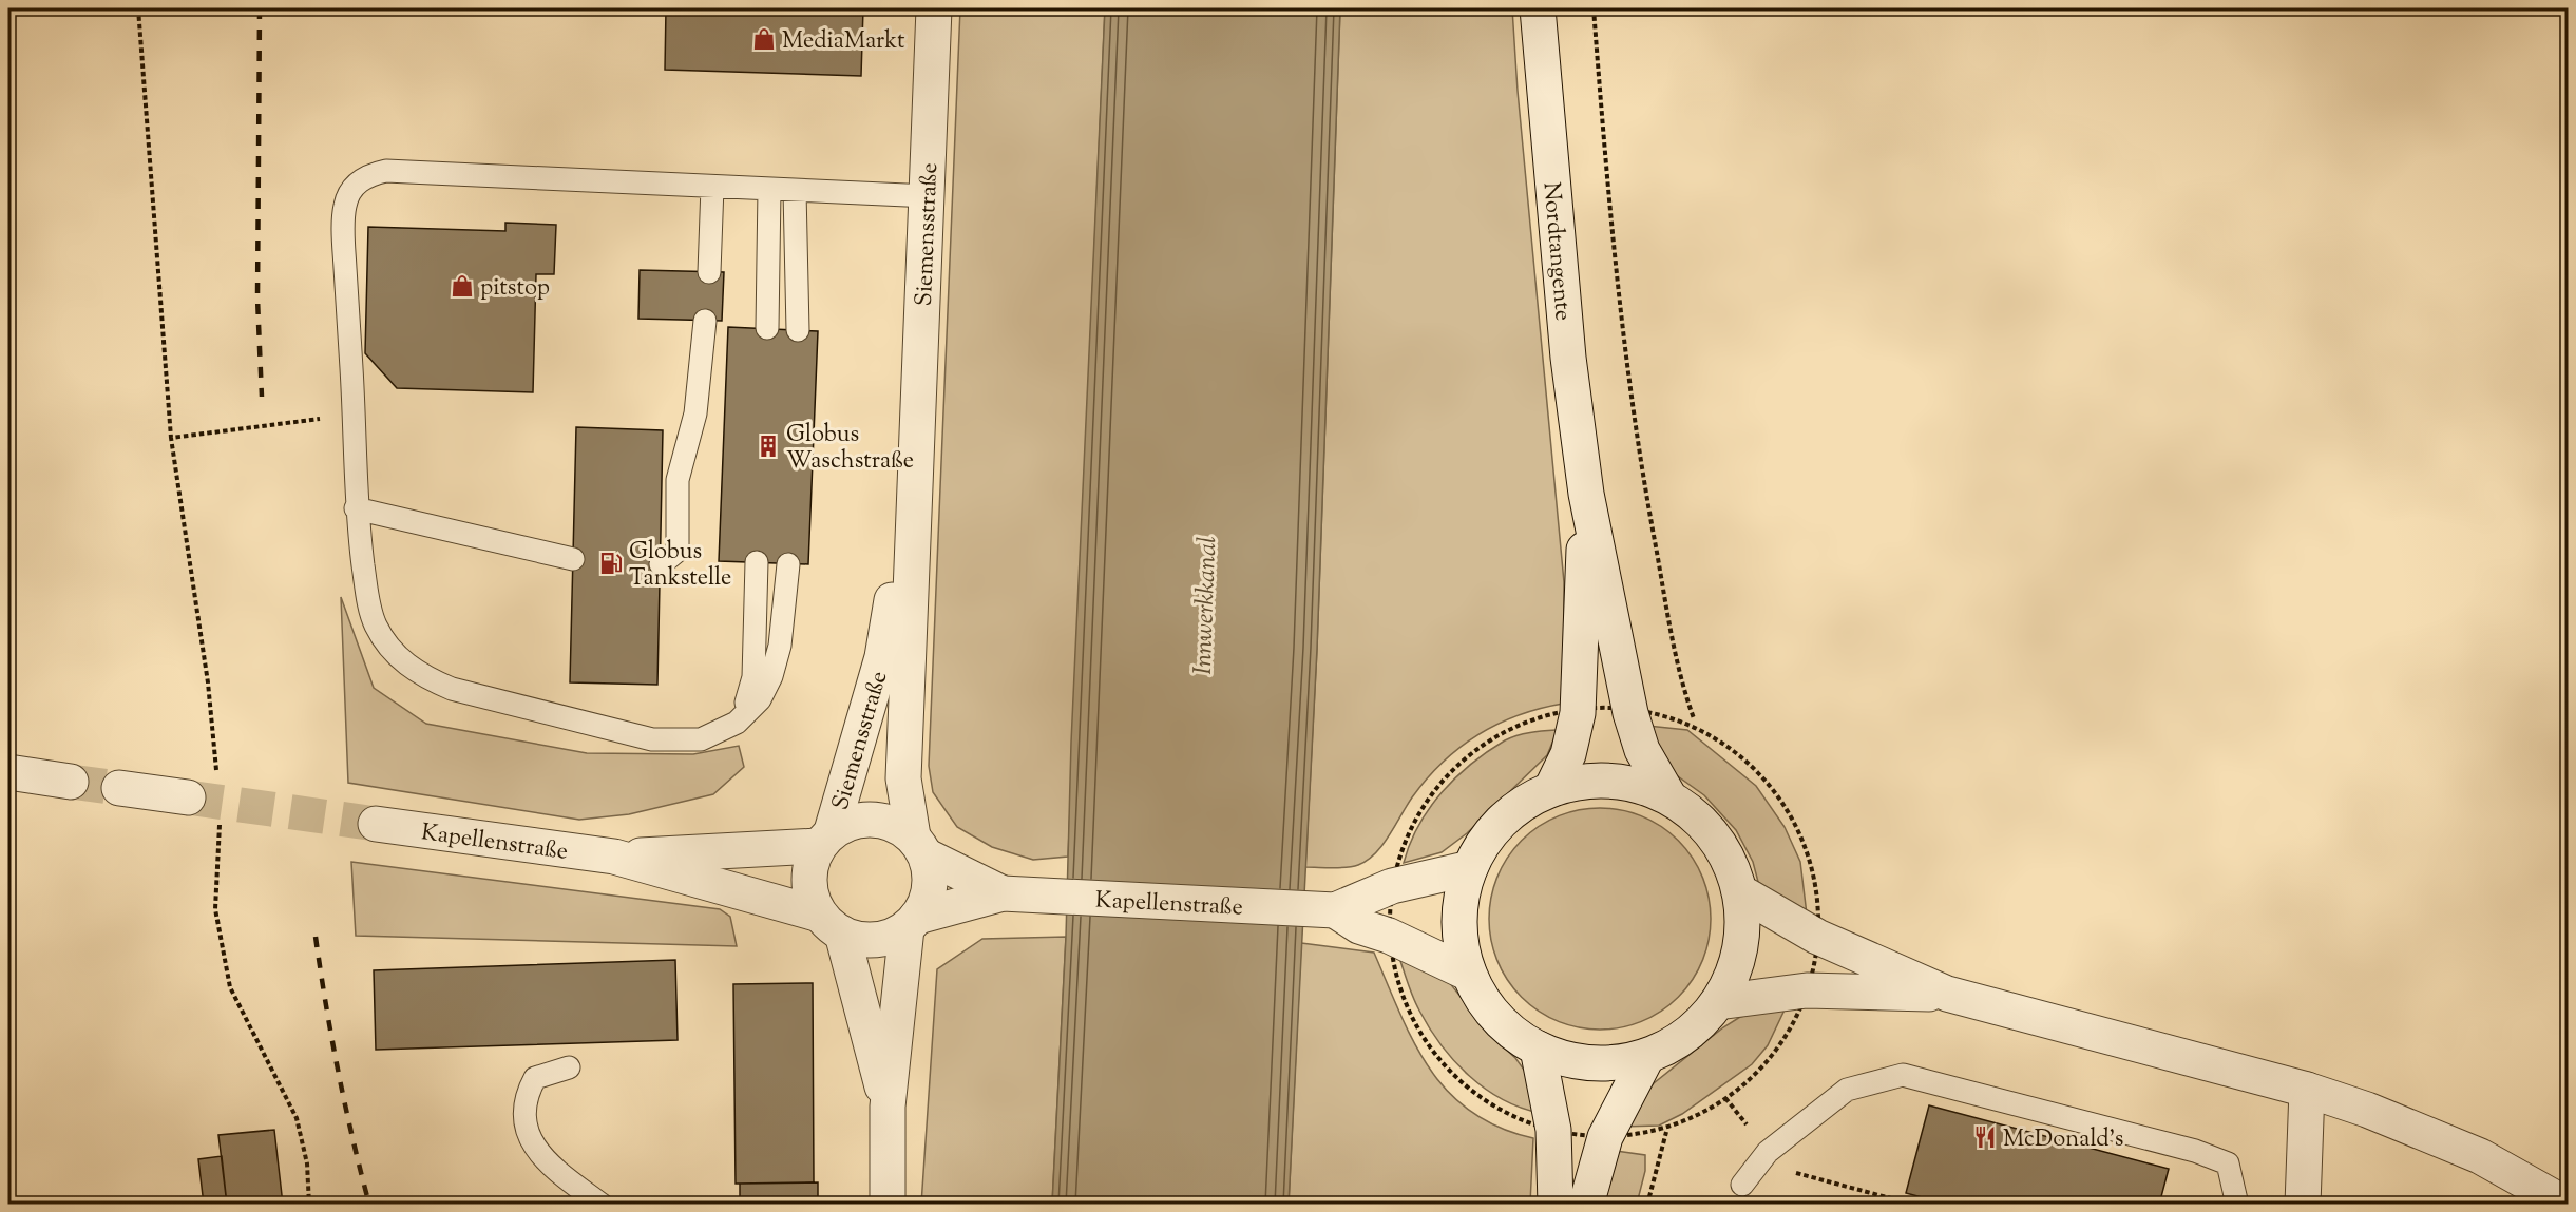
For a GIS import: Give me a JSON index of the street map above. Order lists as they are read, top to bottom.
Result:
{
  "streets": {
    "street": ["Siemensstraße", "Nordtangente", "Kapellenstraße"]
  },
  "crossings": [
    ["Siemensstraße", "Kapellenstraße"],
    ["Nordtangente", "Kapellenstraße"]
  ],
  "water": ["Innwerkkanal"],
  "places": {
    "shop": ["MediaMarkt", "pitstop"],
    "building": ["Globus Waschstraße"],
    "fuel station": ["Globus Tankstelle"],
    "restaurant": ["McDonald's"]
  }
}
